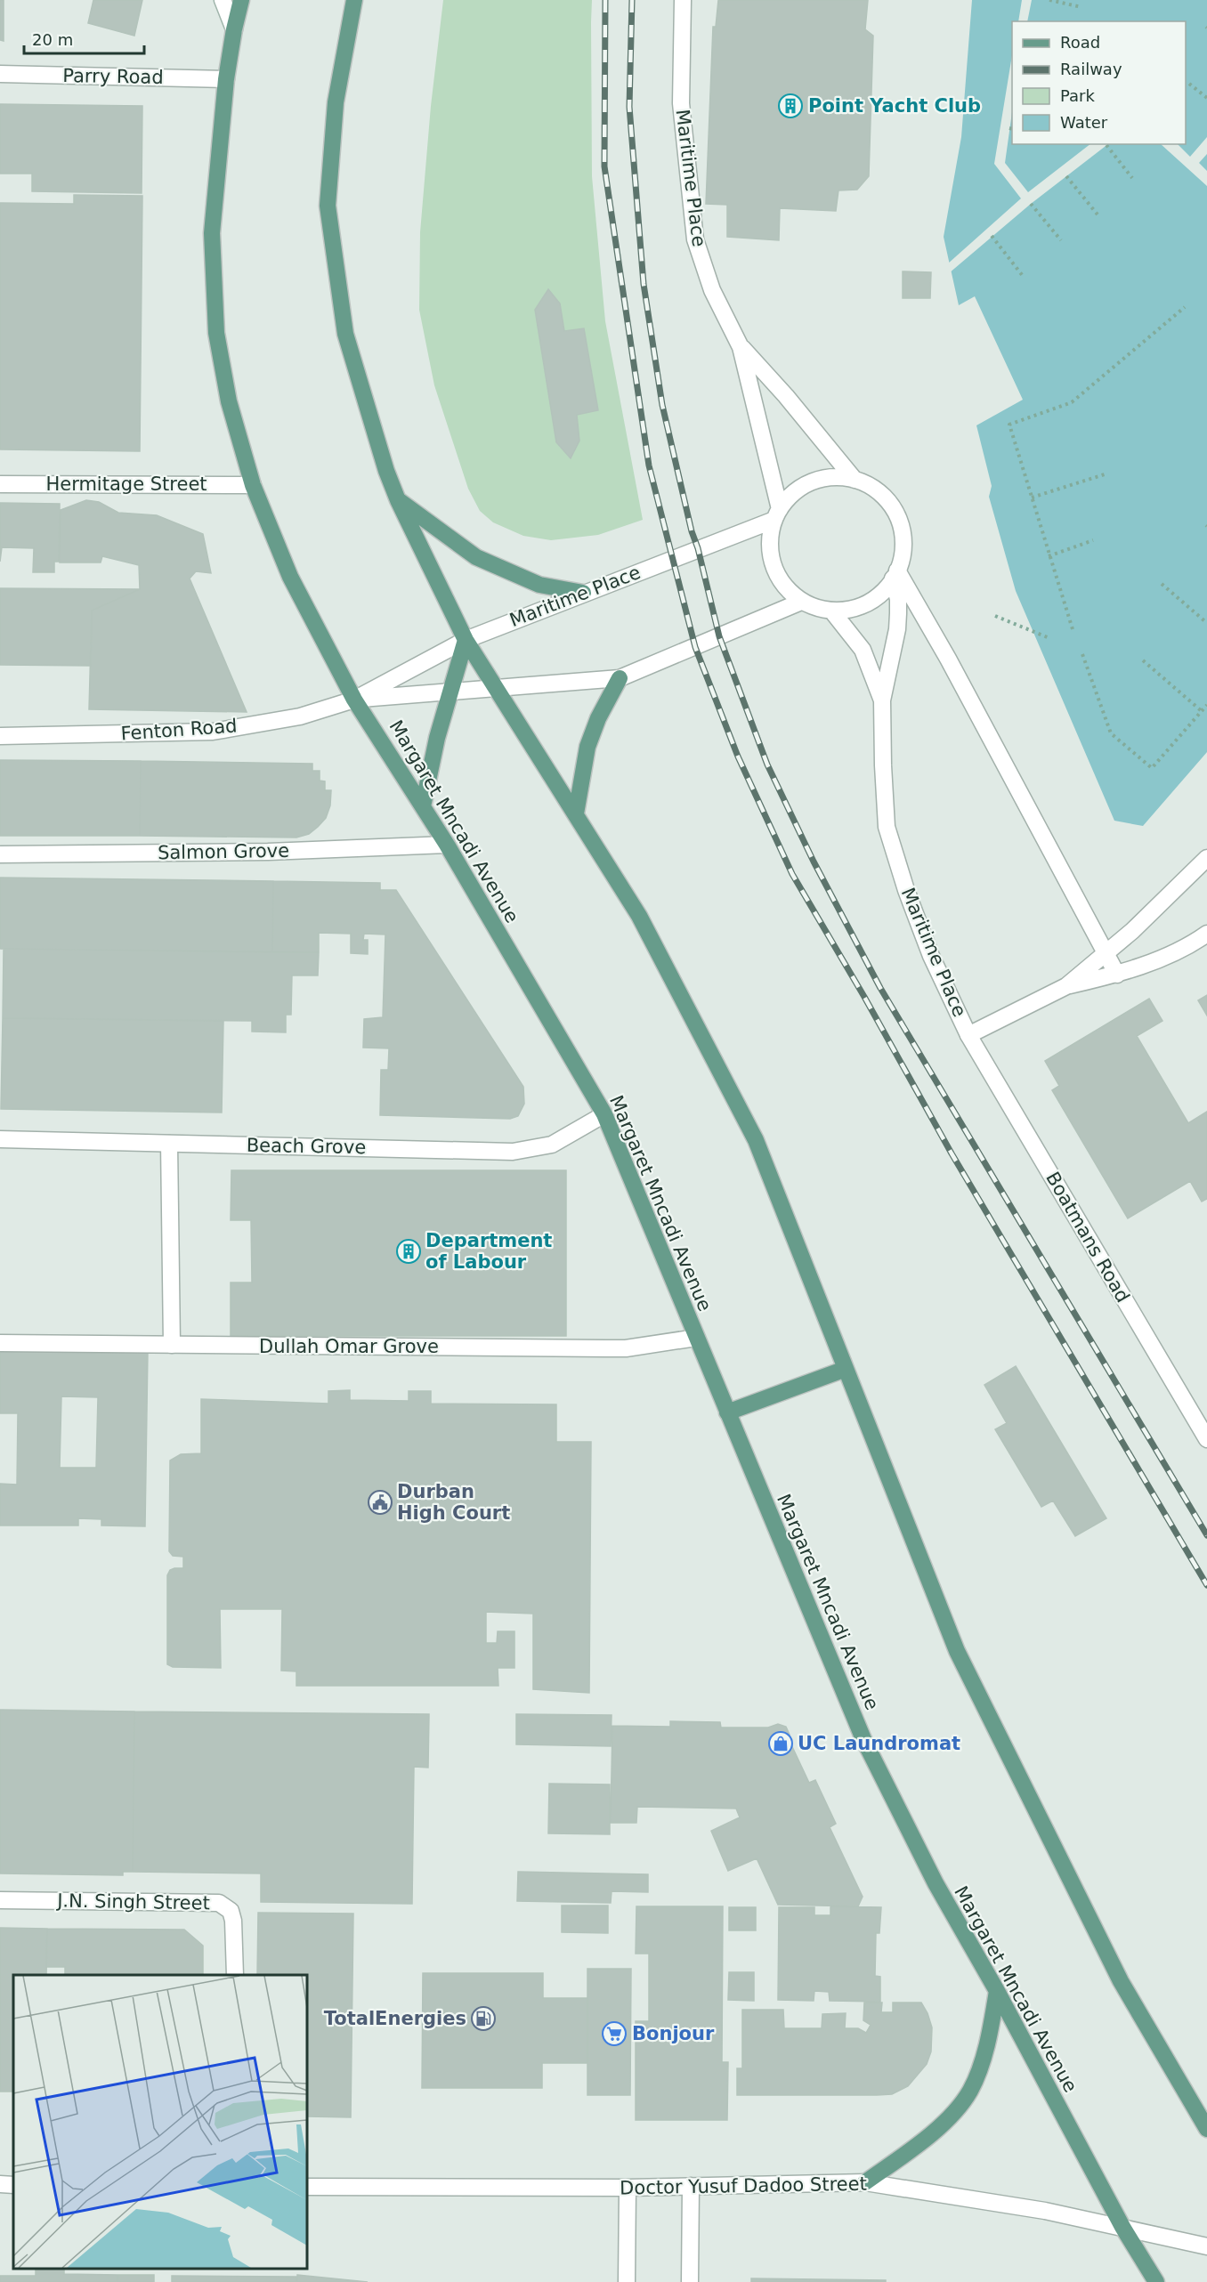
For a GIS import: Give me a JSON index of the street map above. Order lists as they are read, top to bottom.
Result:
{
  "streets": {
    "main road": ["Margaret Mncadi Avenue"],
    "street": [
      "Parry Road",
      "Maritime Place",
      "Hermitage Street",
      "Fenton Road",
      "Salmon Grove",
      "Beach Grove",
      "Boatmans Road",
      "Dullah Omar Grove",
      "J.N. Singh Street",
      "Doctor Yusuf Dadoo Street"
    ]
  },
  "crossings": [
    ["Parry Road", "Margaret Mncadi Avenue"],
    ["Maritime Place", "Fenton Road"],
    ["Maritime Place", "Margaret Mncadi Avenue"],
    ["Maritime Place", "Boatmans Road"],
    ["Hermitage Street", "Margaret Mncadi Avenue"],
    ["Fenton Road", "Margaret Mncadi Avenue"],
    ["Margaret Mncadi Avenue", "Salmon Grove"],
    ["Margaret Mncadi Avenue", "Beach Grove"],
    ["Margaret Mncadi Avenue", "Dullah Omar Grove"],
    ["Margaret Mncadi Avenue", "Doctor Yusuf Dadoo Street"]
  ],
  "places": {
    "building": ["Point Yacht Club", "Department of Labour"],
    "public building": ["Durban High Court"],
    "shop": ["UC Laundromat"],
    "fuel station": ["TotalEnergies"],
    "supermarket": ["Bonjour"]
  },
  "legend": [
    "Road",
    "Railway",
    "Park",
    "Water"
  ],
  "scale_bar": "20 m"
}
